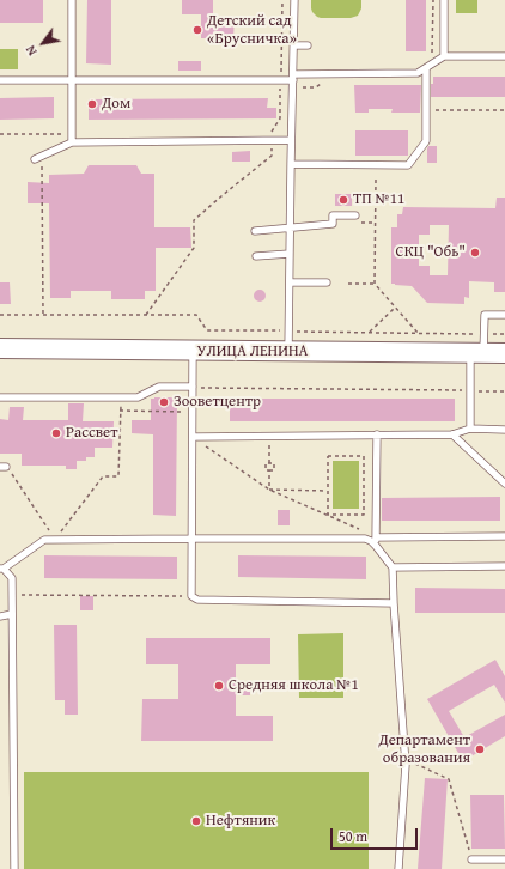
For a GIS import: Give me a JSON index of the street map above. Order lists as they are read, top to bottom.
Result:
{
  "streets": {
    "main road": ["УЛИЦА ЛЕНИНА"]
  },
  "places": [
    "Детский сад «Брусничка»",
    "Дом",
    "ТП №11",
    "СКЦ \"Обь\"",
    "Зооветцентр",
    "Рассвет",
    "Средняя школа №1",
    "Департамент образования",
    "Нефтяник"
  ],
  "scale_bar": "50 m",
  "north": "bottom left"
}
